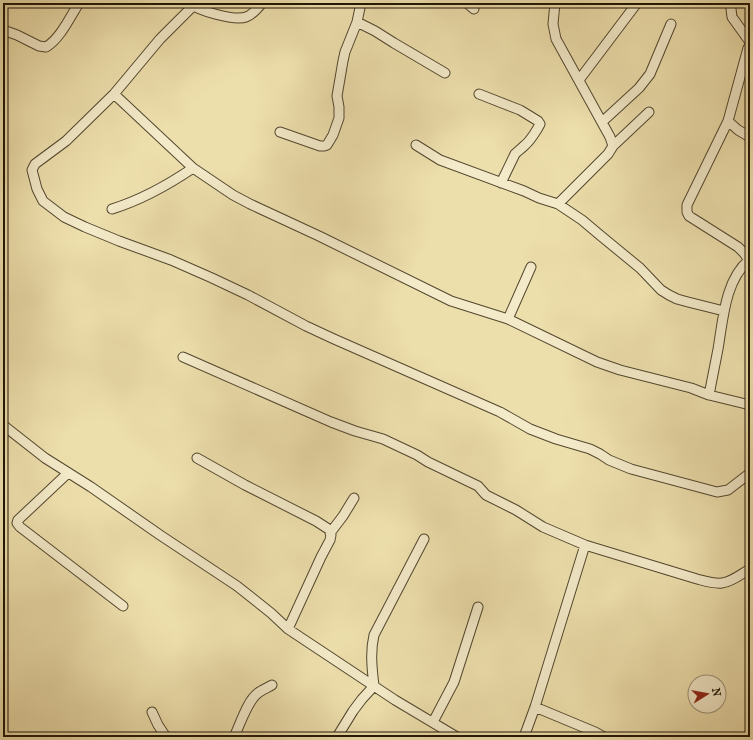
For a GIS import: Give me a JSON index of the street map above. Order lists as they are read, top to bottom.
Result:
{
  "north": "right"
}
